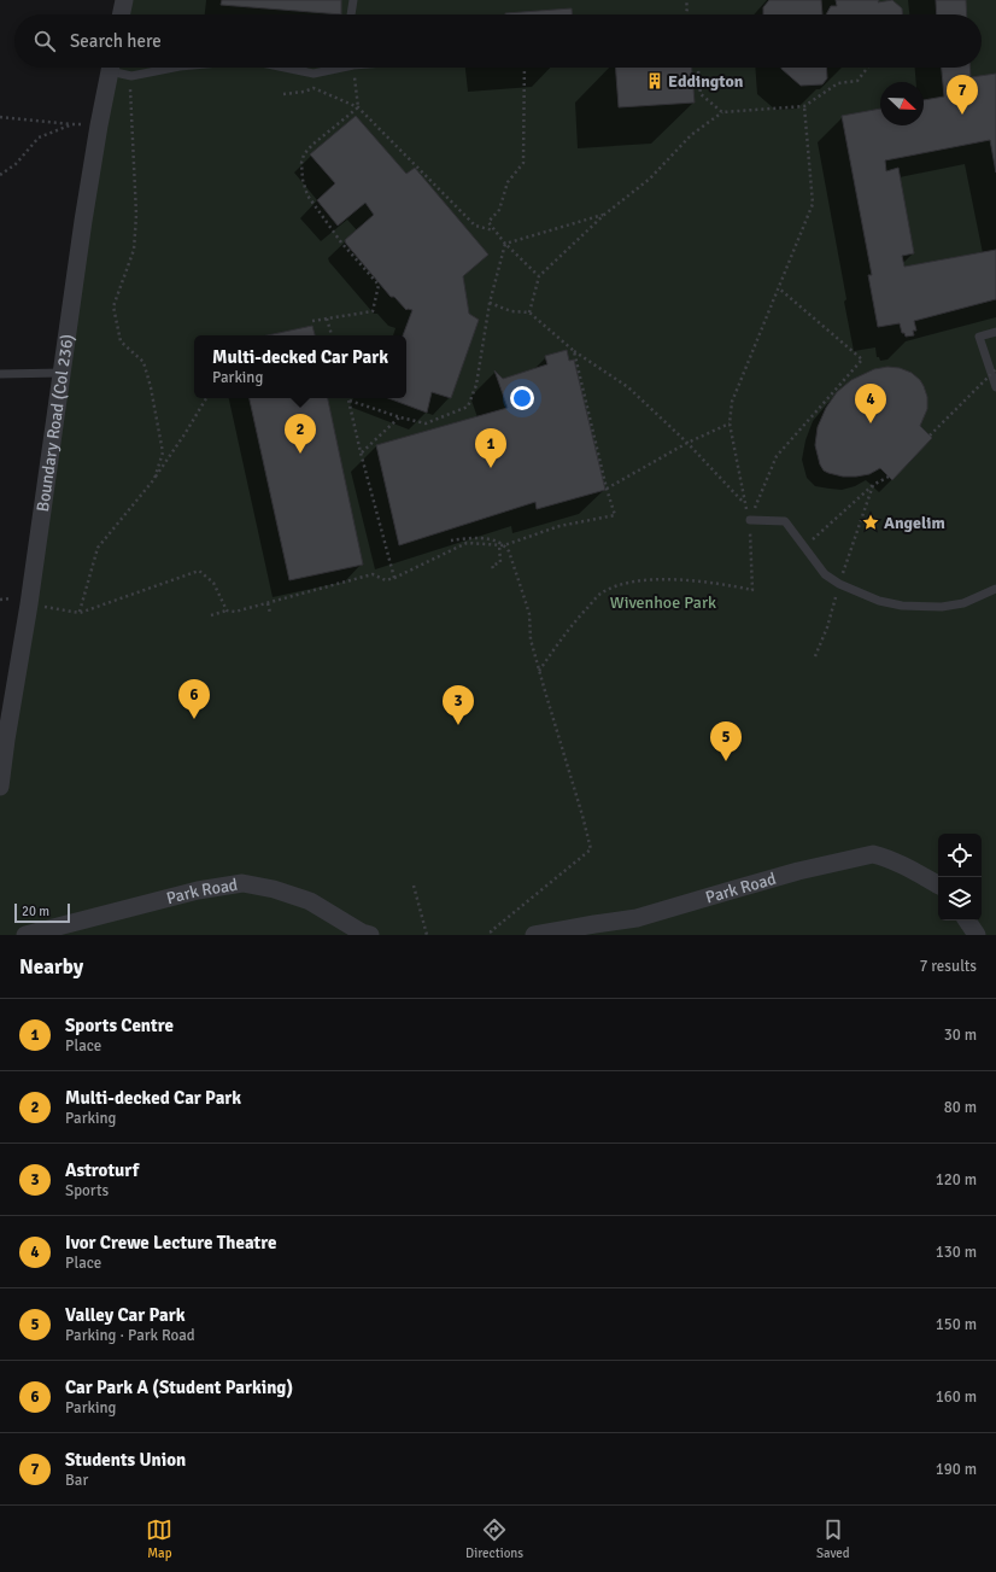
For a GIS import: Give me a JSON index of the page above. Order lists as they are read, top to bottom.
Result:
{
  "streets": {
    "street": ["Boundary Road (Col 236)", "Park Road"]
  },
  "parks": ["Wivenhoe Park"],
  "places": {
    "building": ["Eddington"],
    "place": ["Angelim"]
  },
  "scale_bar": "20 m",
  "north": "bottom right",
  "page": {
    "search": "Search here",
    "pins": [
      "7",
      "4",
      "2",
      "1",
      "6",
      "3",
      "5"
    ],
    "popup": ["Multi-decked Car Park", "Parking"],
    "scale": "20 m",
    "heading": ["Nearby", "7 results"],
    "list": [
      {
        "mark": "1",
        "name": "Sports Centre",
        "note": "Place",
        "value": "30 m"
      },
      {
        "mark": "2",
        "name": "Multi-decked Car Park",
        "note": "Parking",
        "value": "80 m"
      },
      {
        "mark": "3",
        "name": "Astroturf",
        "note": "Sports",
        "value": "120 m"
      },
      {
        "mark": "4",
        "name": "Ivor Crewe Lecture Theatre",
        "note": "Place",
        "value": "130 m"
      },
      {
        "mark": "5",
        "name": "Valley Car Park",
        "note": "Parking · Park Road",
        "value": "150 m"
      },
      {
        "mark": "6",
        "name": "Car Park A (Student Parking)",
        "note": "Parking",
        "value": "160 m"
      },
      {
        "mark": "7",
        "name": "Students Union",
        "note": "Bar",
        "value": "190 m"
      }
    ],
    "nav": ["Map", "Directions", "Saved"]
  }
}
